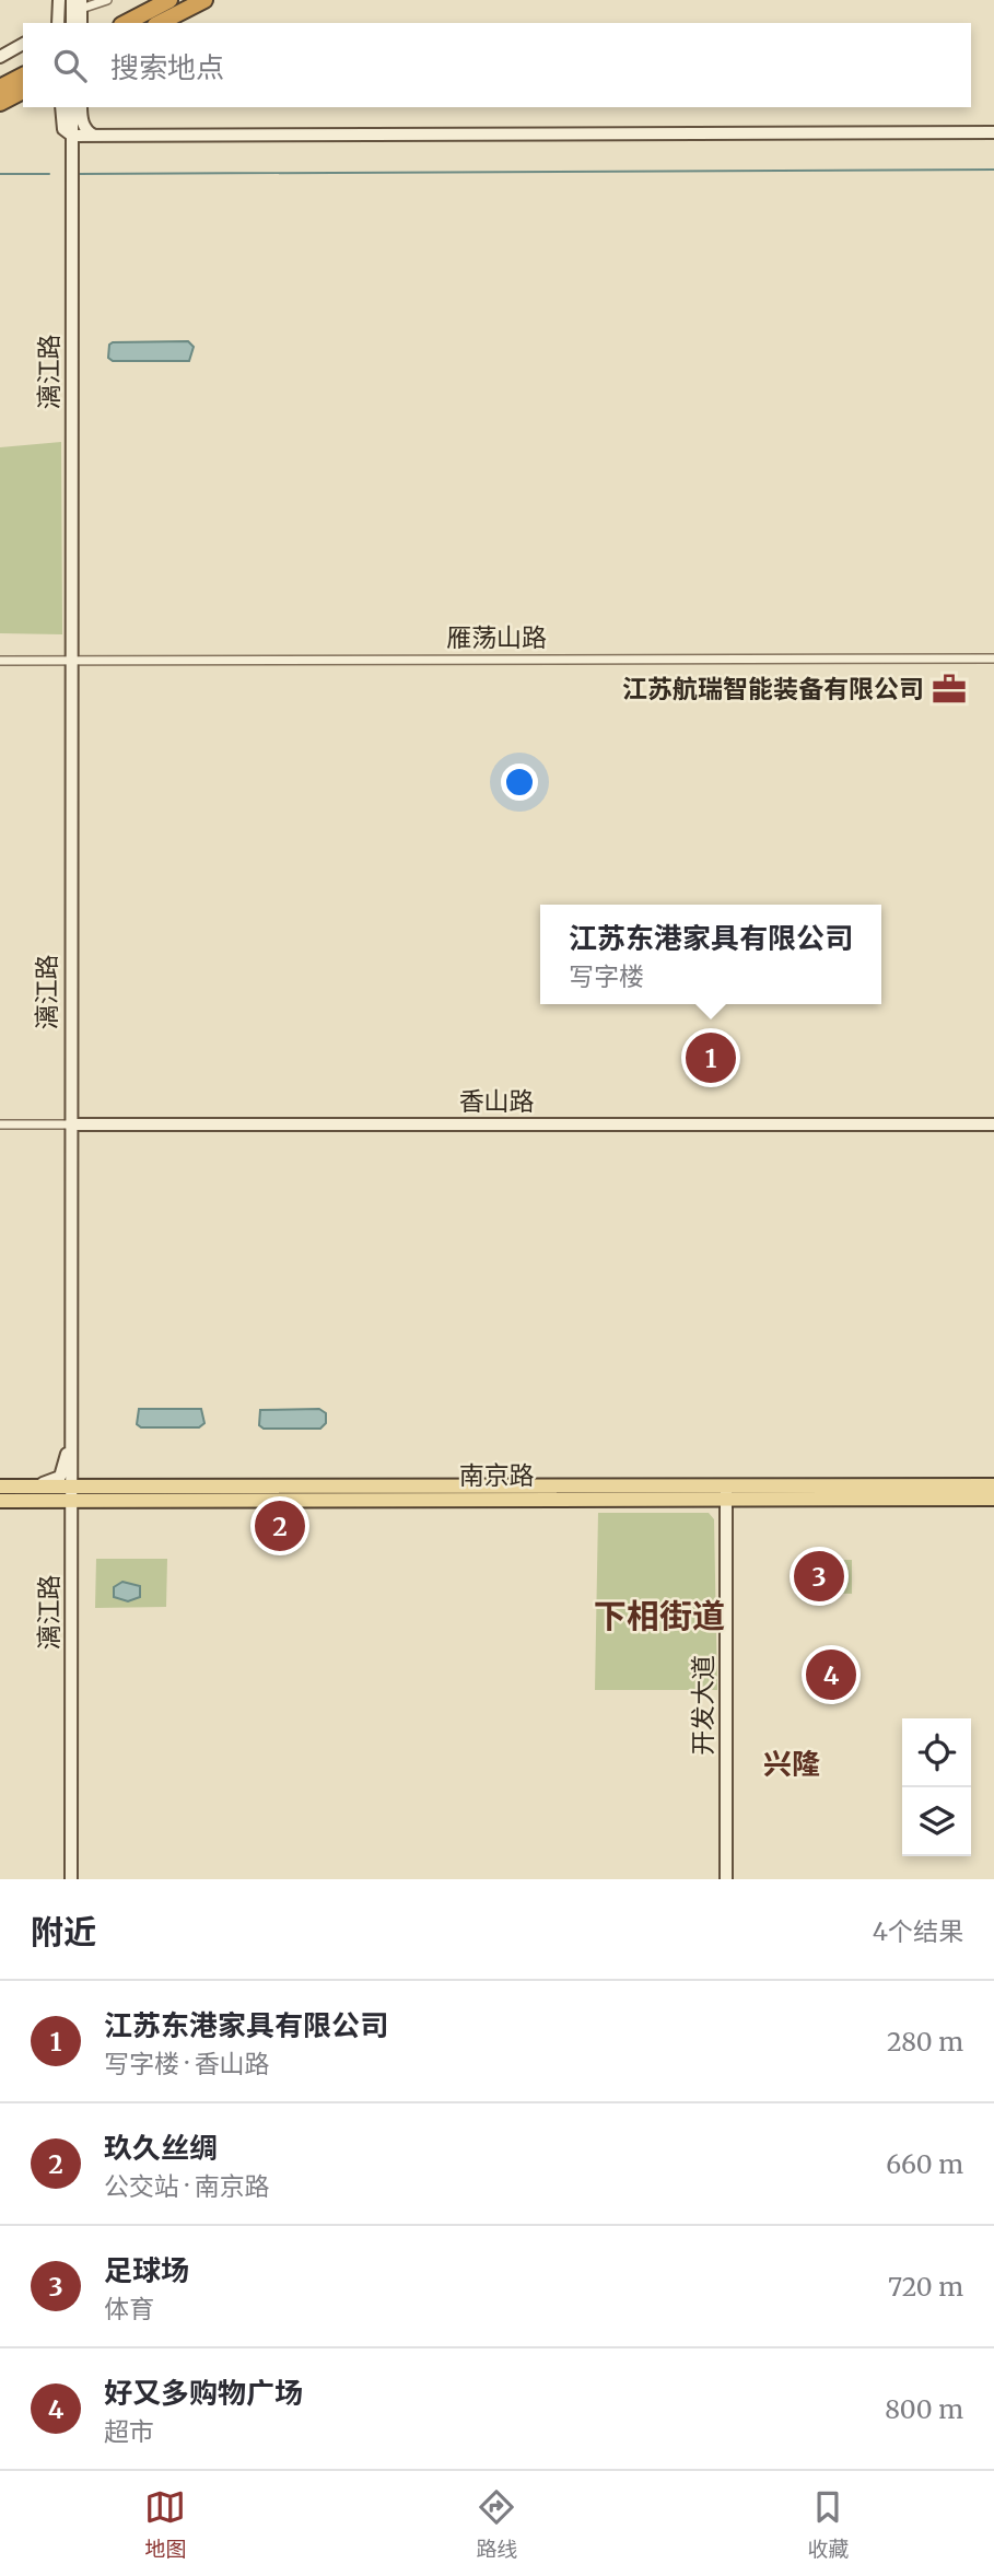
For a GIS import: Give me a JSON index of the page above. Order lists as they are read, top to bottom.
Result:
{
  "streets": {
    "main road": ["南京路"],
    "street": [
      "漓江路",
      "雁荡山路",
      "香山路",
      "开发大道"
    ]
  },
  "crossings": [
    ["漓江路", "雁荡山路"],
    ["漓江路", "香山路"],
    ["漓江路", "南京路"],
    ["南京路", "开发大道"]
  ],
  "districts": ["下相街道", "兴隆"],
  "places": {
    "office": ["江苏航瑞智能装备有限公司"]
  },
  "page": {
    "search": "搜索地点",
    "popup": ["江苏东港家具有限公司", "写字楼"],
    "pins": [
      "1",
      "2",
      "3",
      "4"
    ],
    "heading": ["附近", "4个结果"],
    "list": [
      {
        "mark": "1",
        "name": "江苏东港家具有限公司",
        "note": "写字楼 · 香山路",
        "value": "280 m"
      },
      {
        "mark": "2",
        "name": "玖久丝绸",
        "note": "公交站 · 南京路",
        "value": "660 m"
      },
      {
        "mark": "3",
        "name": "足球场",
        "note": "体育",
        "value": "720 m"
      },
      {
        "mark": "4",
        "name": "好又多购物广场",
        "note": "超市",
        "value": "800 m"
      }
    ],
    "nav": ["地图", "路线", "收藏"]
  }
}
